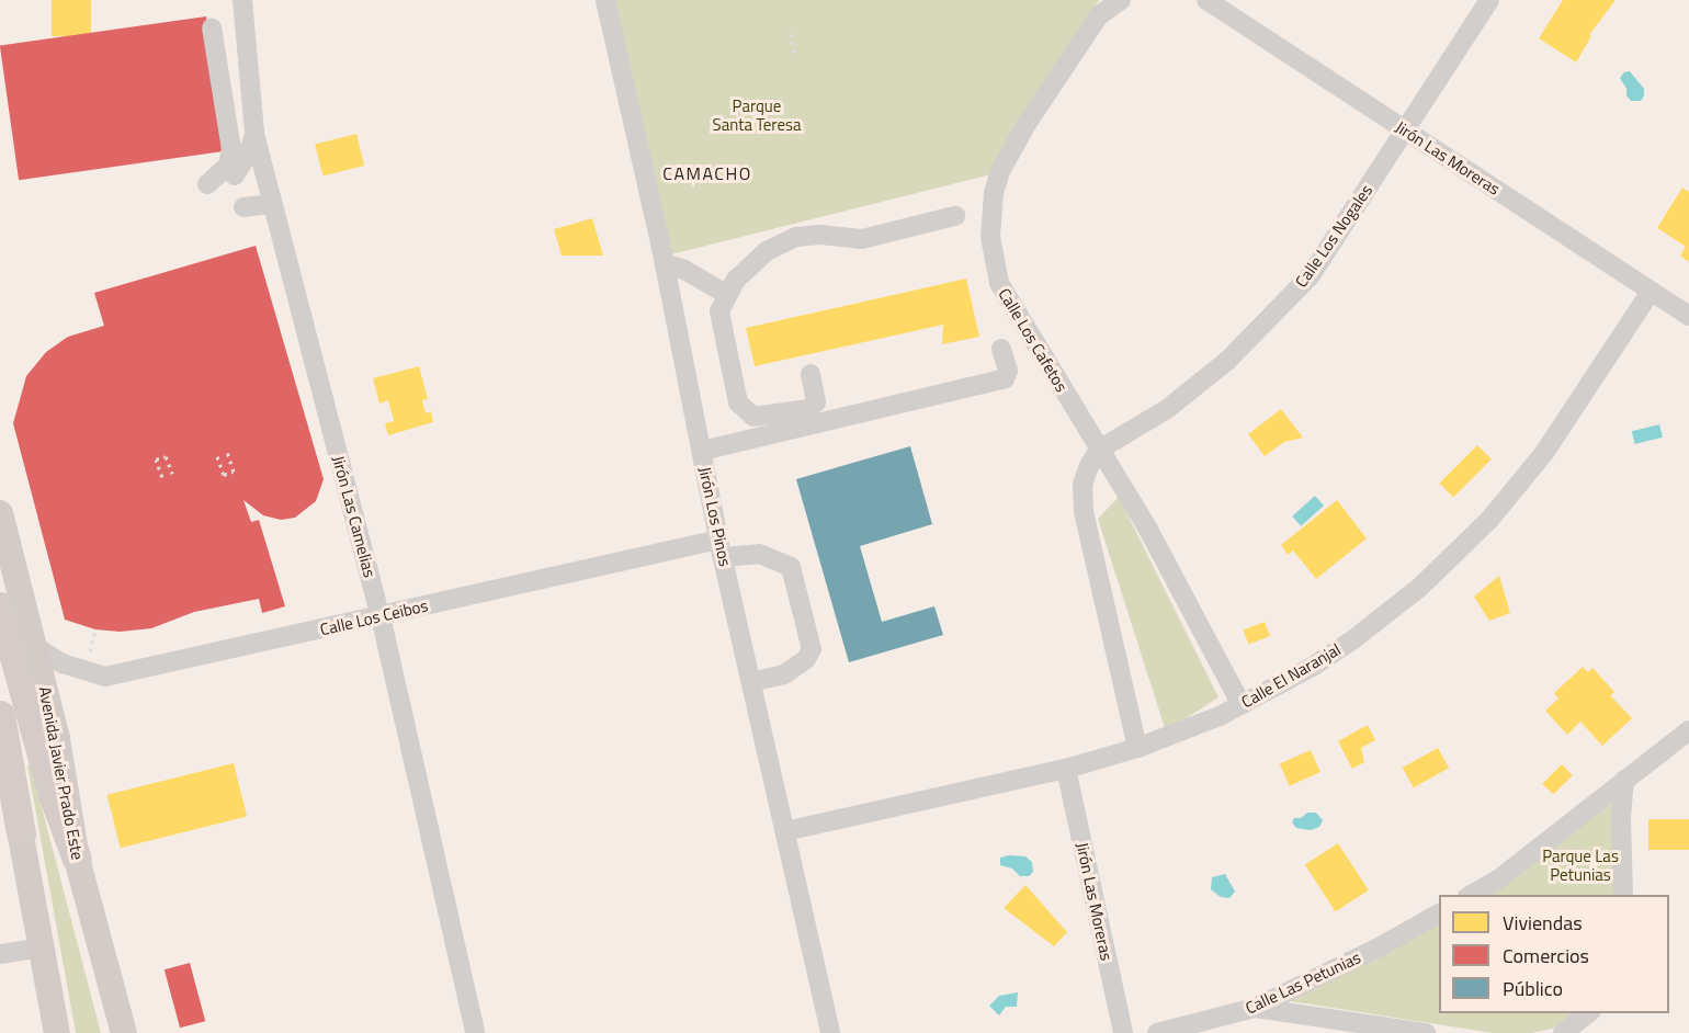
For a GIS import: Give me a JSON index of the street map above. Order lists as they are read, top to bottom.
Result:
{
  "streets": {
    "main road": ["Avenida Javier Prado Este"],
    "street": [
      "Jirón Las Moreras",
      "Calle Los Nogales",
      "Calle Los Cafetos",
      "Jirón Las Camelias",
      "Jirón Los Pinos",
      "Calle Los Ceibos",
      "Calle El Naranjal",
      "Calle Las Petunias"
    ]
  },
  "crossings": [
    ["Jirón Las Moreras", "Calle Los Nogales"],
    ["Jirón Las Moreras", "Calle El Naranjal"],
    ["Calle Los Nogales", "Calle Los Cafetos"],
    ["Calle Los Cafetos", "Calle El Naranjal"],
    ["Jirón Las Camelias", "Calle Los Ceibos"],
    ["Jirón Los Pinos", "Calle Los Ceibos"],
    ["Jirón Los Pinos", "Calle El Naranjal"],
    ["Calle Los Ceibos", "Avenida Javier Prado Este"]
  ],
  "districts": ["CAMACHO"],
  "parks": ["Parque Santa Teresa", "Parque Las Petunias"],
  "legend": ["Viviendas", "Comercios", "Público"]
}
